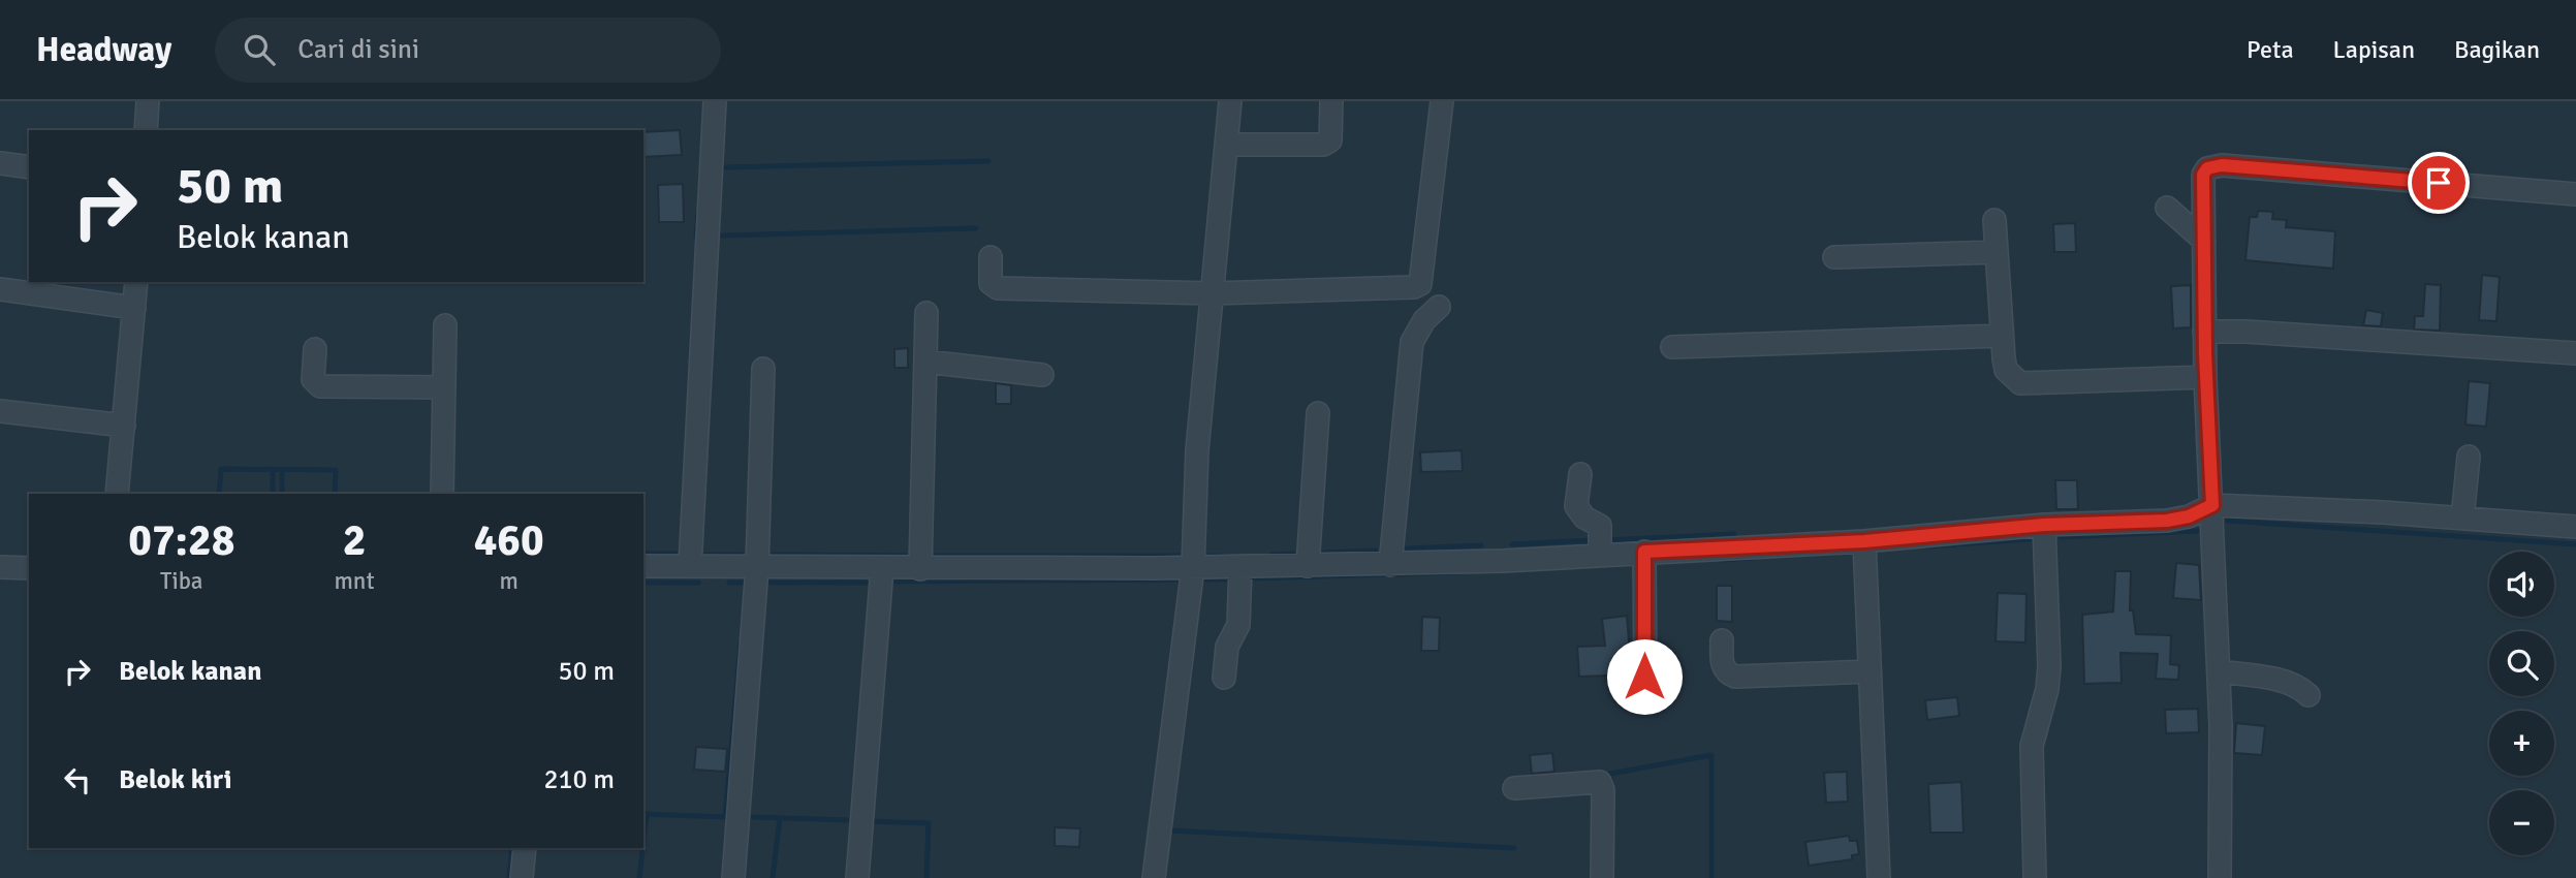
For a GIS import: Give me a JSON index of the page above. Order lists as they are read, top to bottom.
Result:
{
  "page": {
    "header": "Headway",
    "search": "Cari di sini",
    "nav": ["Peta", "Lapisan", "Bagikan"],
    "turn": ["50 m", "Belok kanan"],
    "eta": [
      "07:28",
      "Tiba",
      "2",
      "mnt",
      "460",
      "m"
    ],
    "map_buttons": ["+", "−"],
    "list": [
      {
        "name": "Belok kanan",
        "value": "50 m"
      },
      {
        "name": "Belok kiri",
        "value": "210 m"
      }
    ]
  }
}
